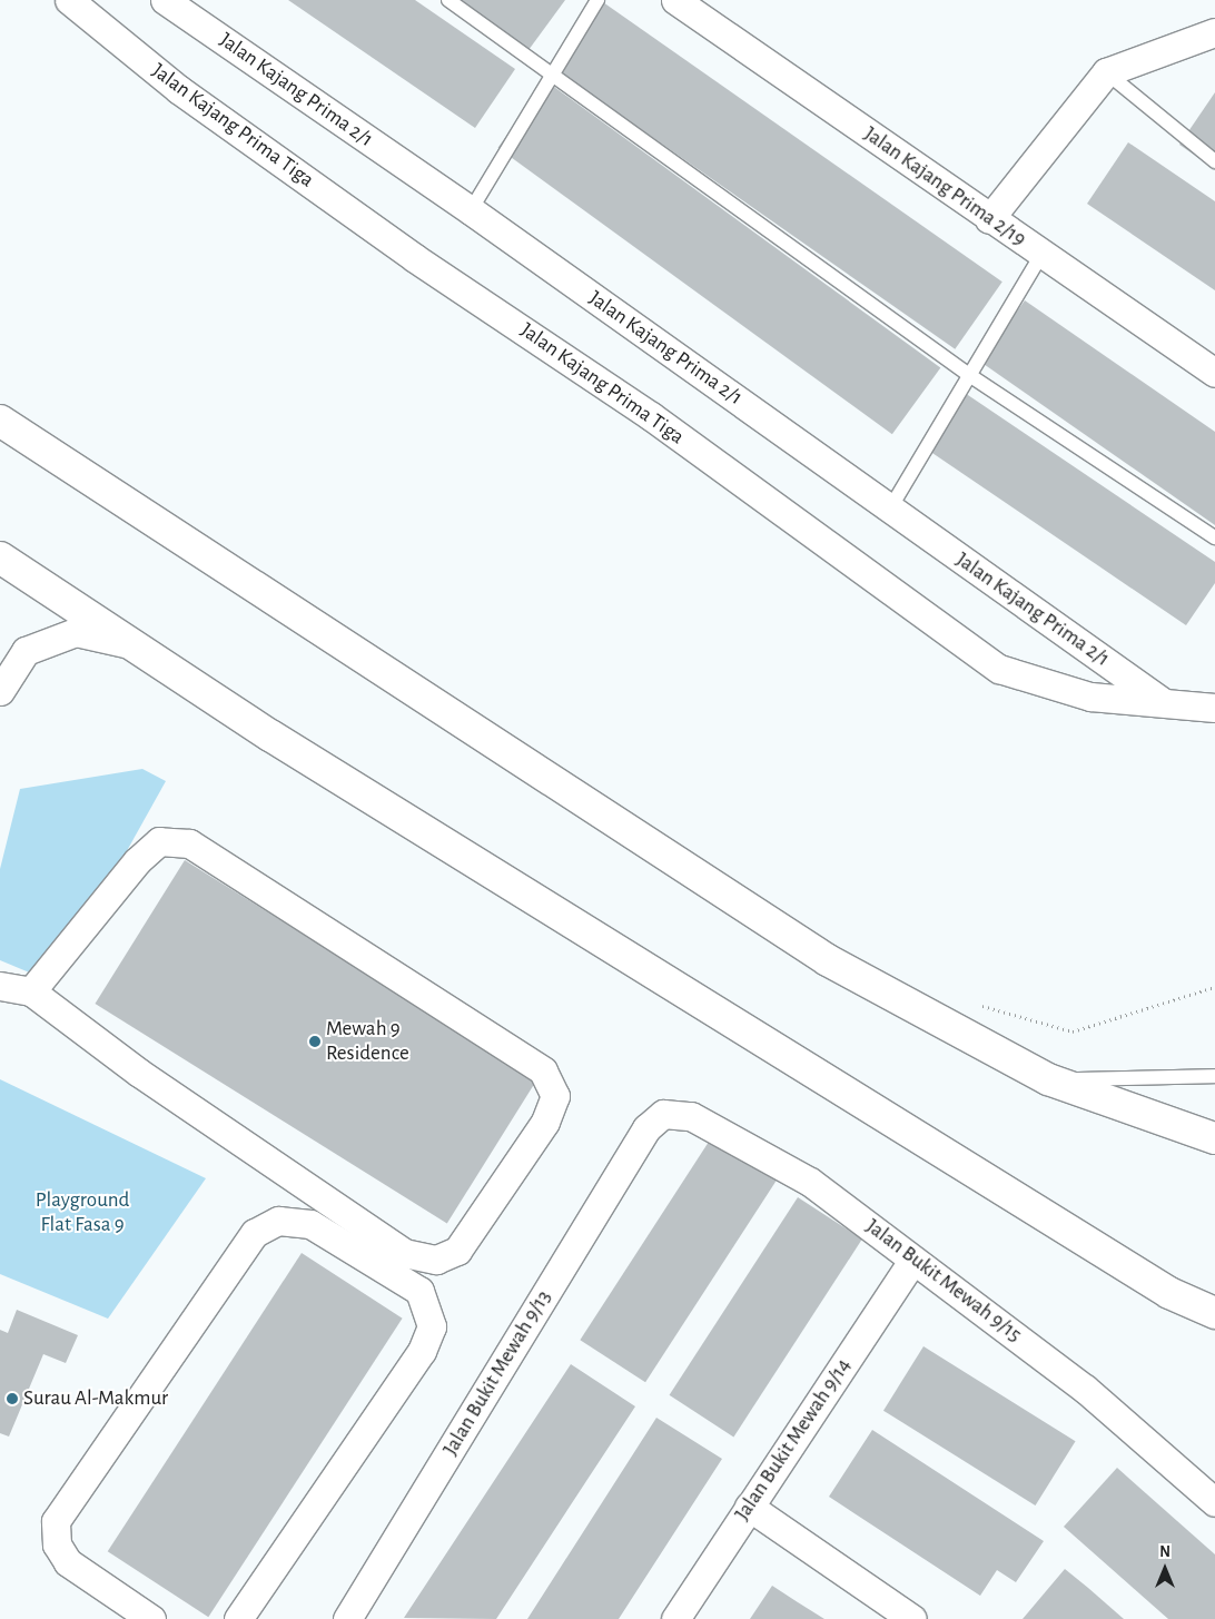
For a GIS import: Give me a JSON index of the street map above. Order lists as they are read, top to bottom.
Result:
{
  "streets": {
    "street": [
      "Jalan Kajang Prima 2/1",
      "Jalan Kajang Prima Tiga",
      "Jalan Kajang Prima 2/19",
      "Jalan Bukit Mewah 9/15",
      "Jalan Bukit Mewah 9/13",
      "Jalan Bukit Mewah 9/14"
    ]
  },
  "crossings": [
    ["Jalan Kajang Prima 2/1", "Jalan Kajang Prima Tiga"],
    ["Jalan Bukit Mewah 9/15", "Jalan Bukit Mewah 9/13"],
    ["Jalan Bukit Mewah 9/15", "Jalan Bukit Mewah 9/14"]
  ],
  "parks": ["Playground Flat Fasa 9"],
  "places": ["Mewah 9 Residence", "Surau Al-Makmur"],
  "north": "top"
}
